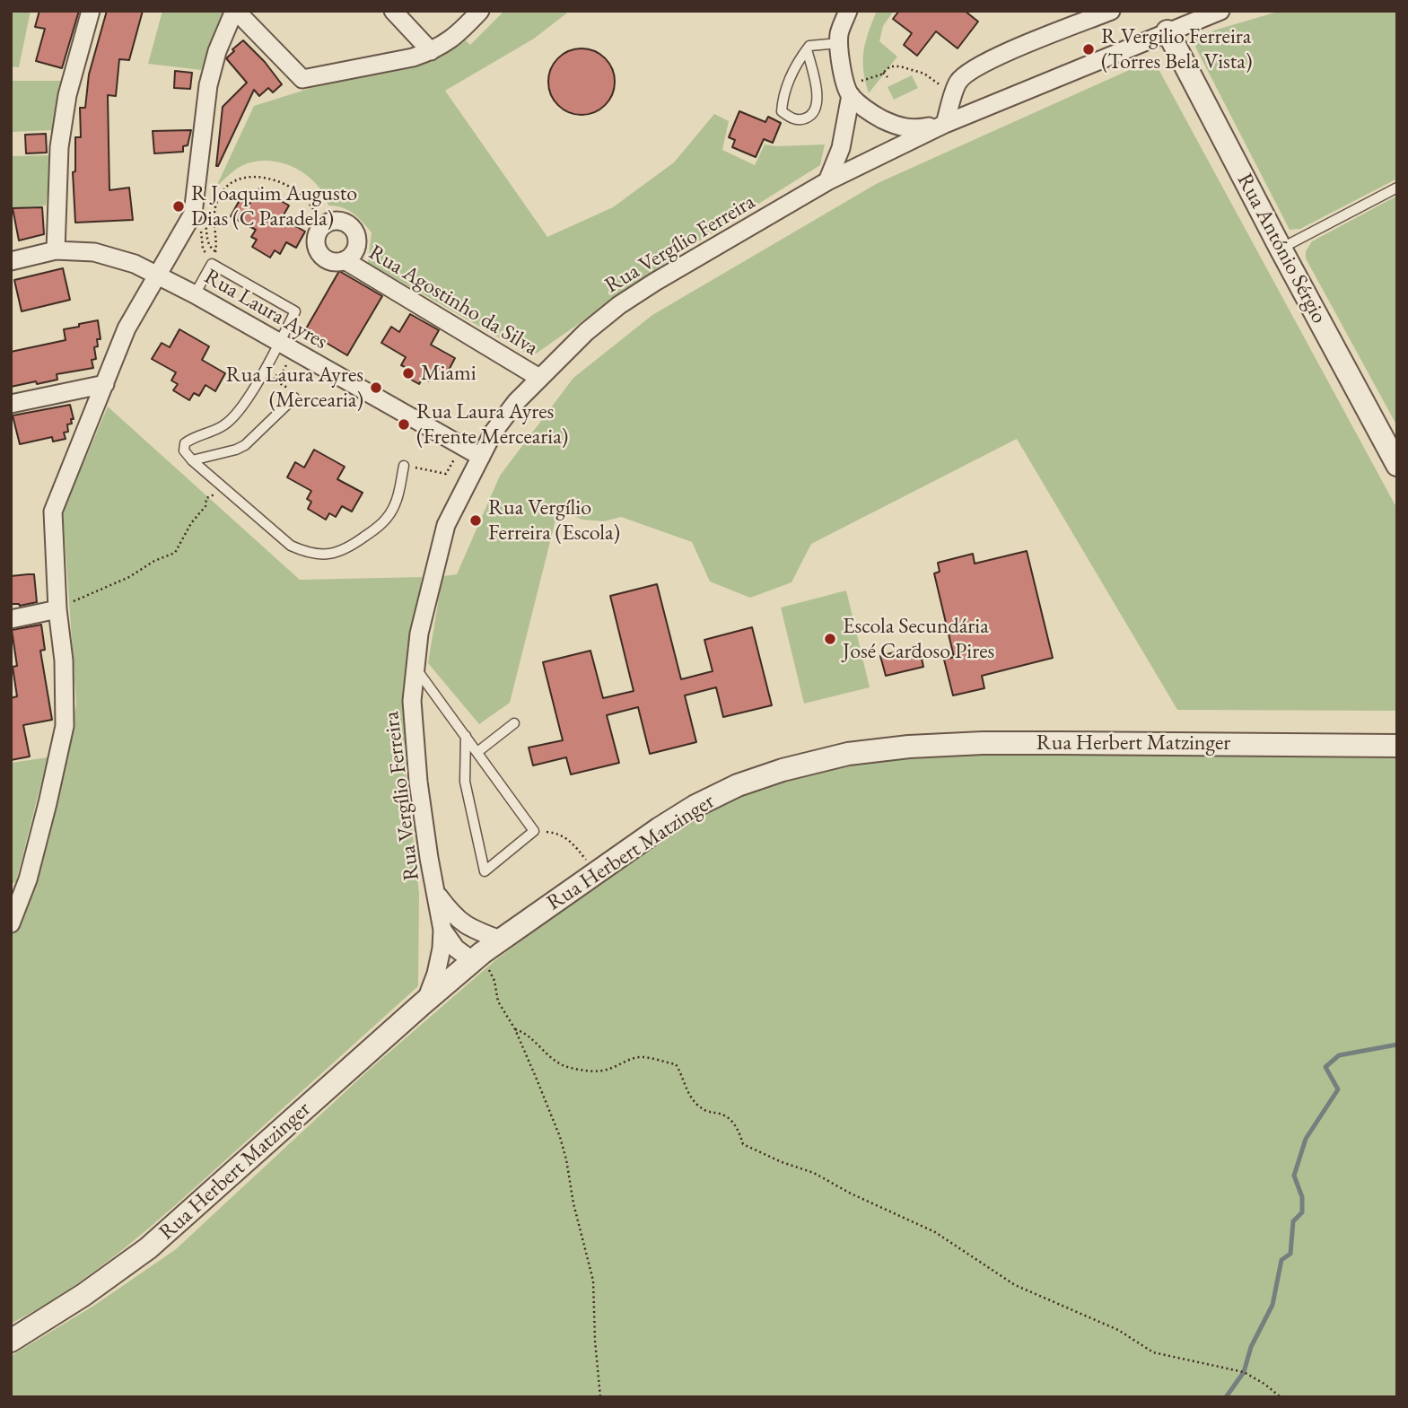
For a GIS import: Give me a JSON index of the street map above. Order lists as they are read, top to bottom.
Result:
{
  "streets": {
    "street": [
      "Rua Vergílio Ferreira",
      "Rua António Sérgio",
      "Rua Agostinho da Silva",
      "Rua Laura Ayres",
      "Rua Herbert Matzinger"
    ]
  },
  "crossings": [
    ["Rua Vergílio Ferreira", "Rua Agostinho da Silva"],
    ["Rua Vergílio Ferreira", "Rua Laura Ayres"],
    ["Rua Vergílio Ferreira", "Rua Herbert Matzinger"]
  ],
  "places": [
    "R Vergilio Ferreira (Torres Bela Vista)",
    "R Joaquim Augusto Dias (C Paradela)",
    "Miami",
    "Rua Laura Ayres (Mercearia)",
    "Rua Laura Ayres (Frente Mercearia)",
    "Rua Vergílio Ferreira (Escola)",
    "Escola Secundária José Cardoso Pires"
  ]
}
